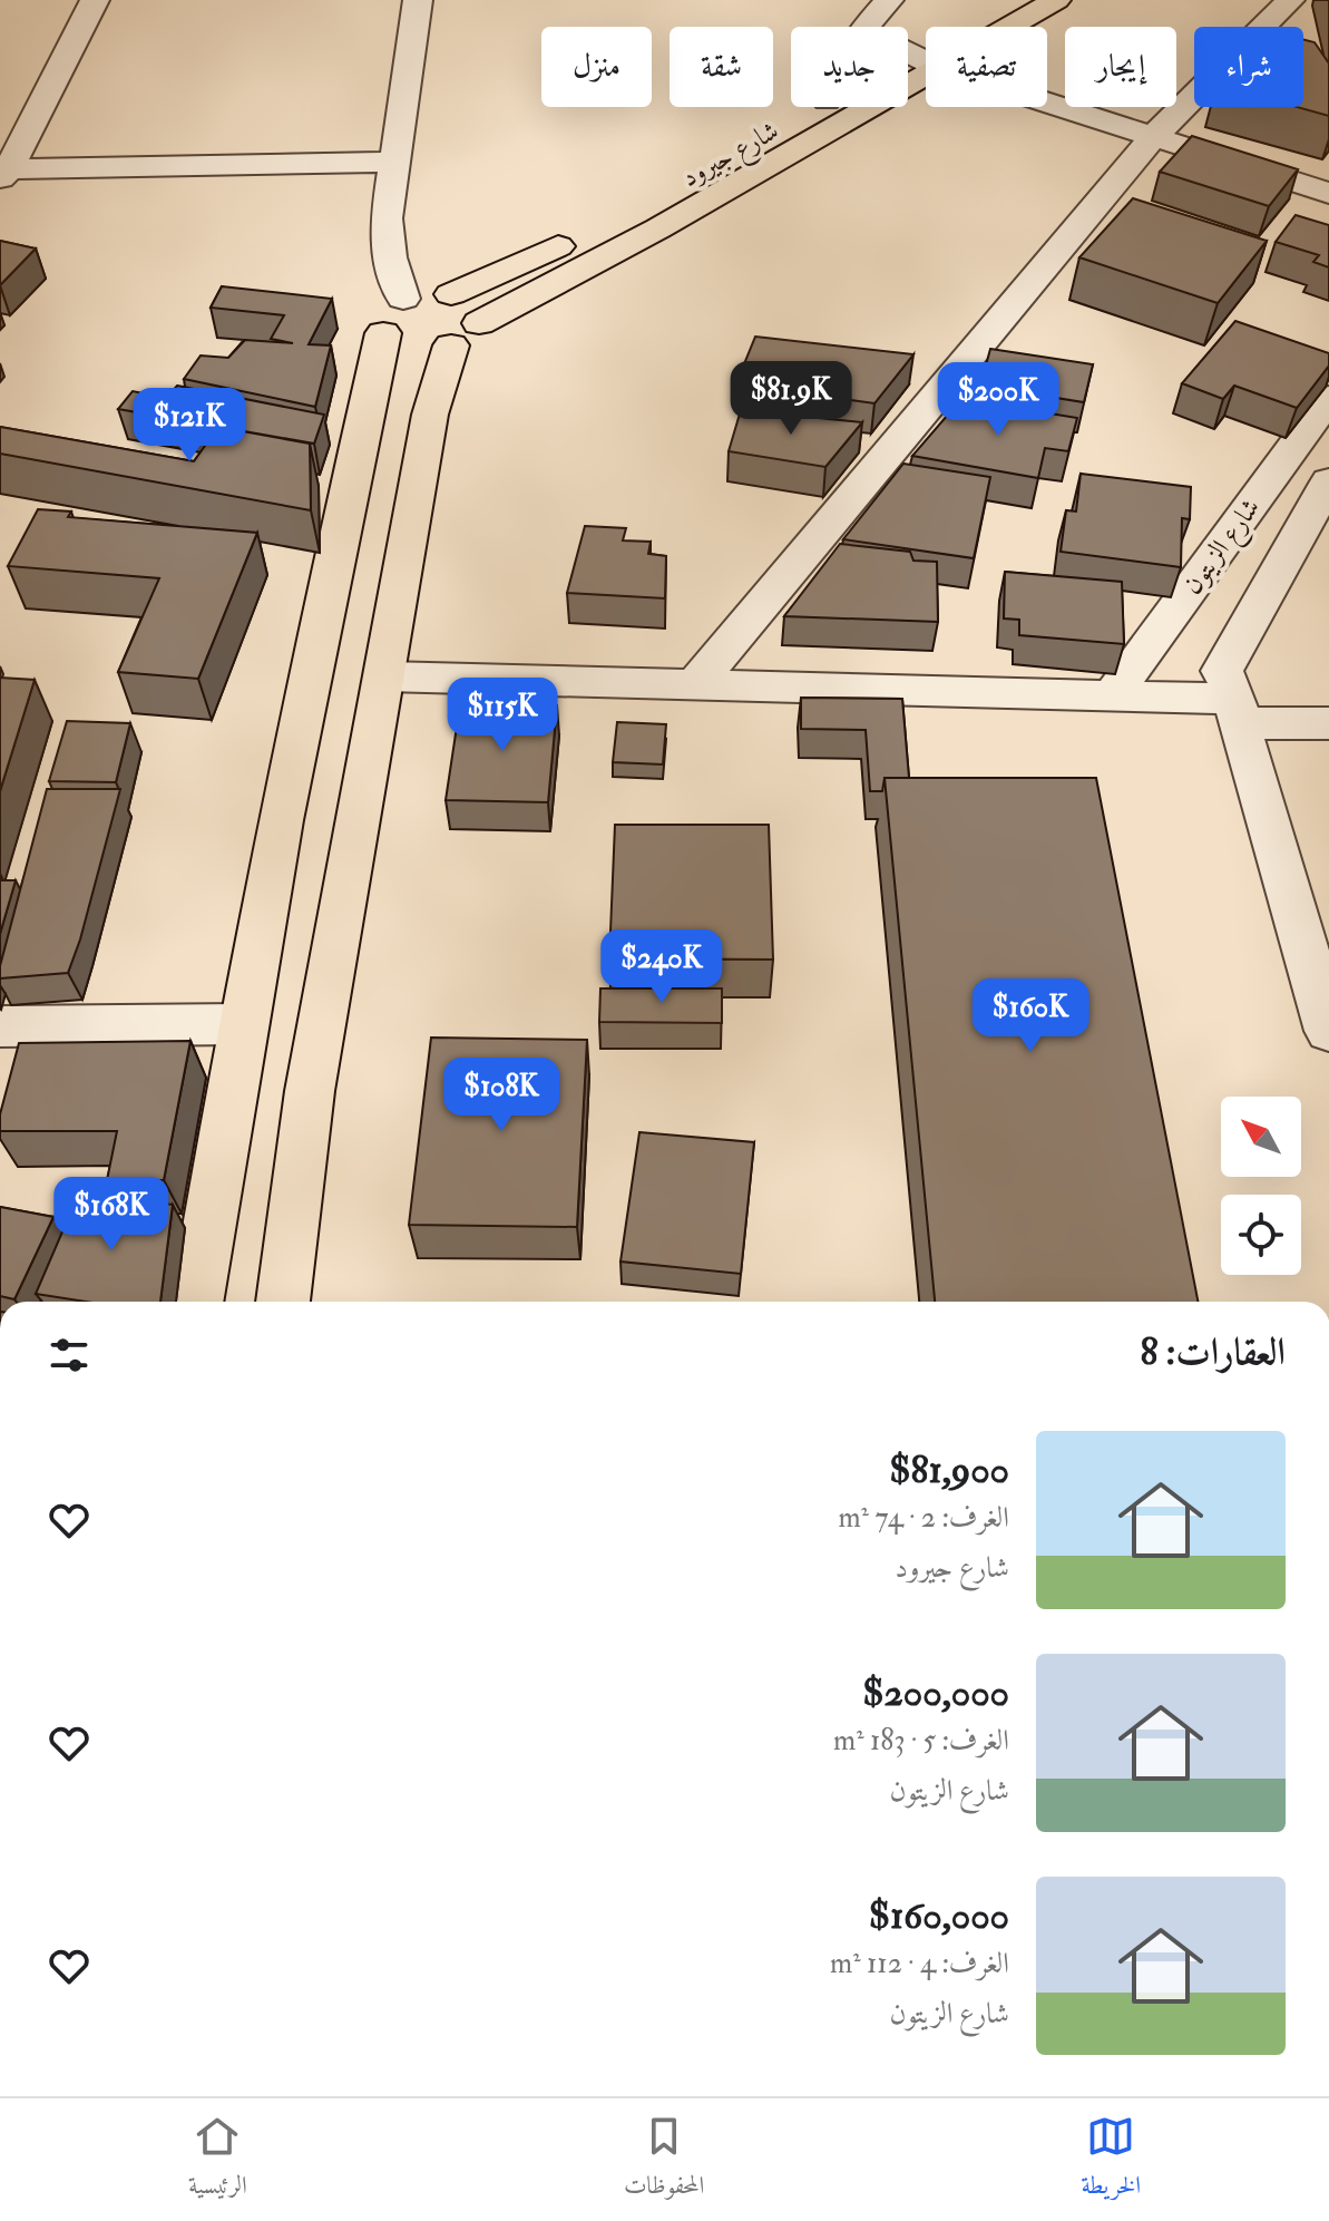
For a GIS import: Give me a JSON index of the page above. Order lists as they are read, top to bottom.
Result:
{
  "streets": {
    "main road": ["شارع جيرود"],
    "street": ["شارع الزيتون"]
  },
  "north": "top left",
  "page": {
    "chip": [
      "شراء",
      "إيجار",
      "تصفية",
      "جديد",
      "شقة",
      "منزل"
    ],
    "price": [
      "$81.9K",
      "$200K",
      "$121K",
      "$115K",
      "$240K",
      "$160K",
      "$108K",
      "$168K"
    ],
    "heading": "العقارات: 8",
    "list": [
      {
        "name": "$81,900",
        "note": "الغرف: 2 · 74 m² · شارع جيرود"
      },
      {
        "name": "$200,000",
        "note": "الغرف: 5 · 183 m² · شارع الزيتون"
      },
      {
        "name": "$160,000",
        "note": "الغرف: 4 · 112 m² · شارع الزيتون"
      }
    ],
    "tabs": ["الخريطة", "المحفوظات", "الرئيسية"]
  }
}
